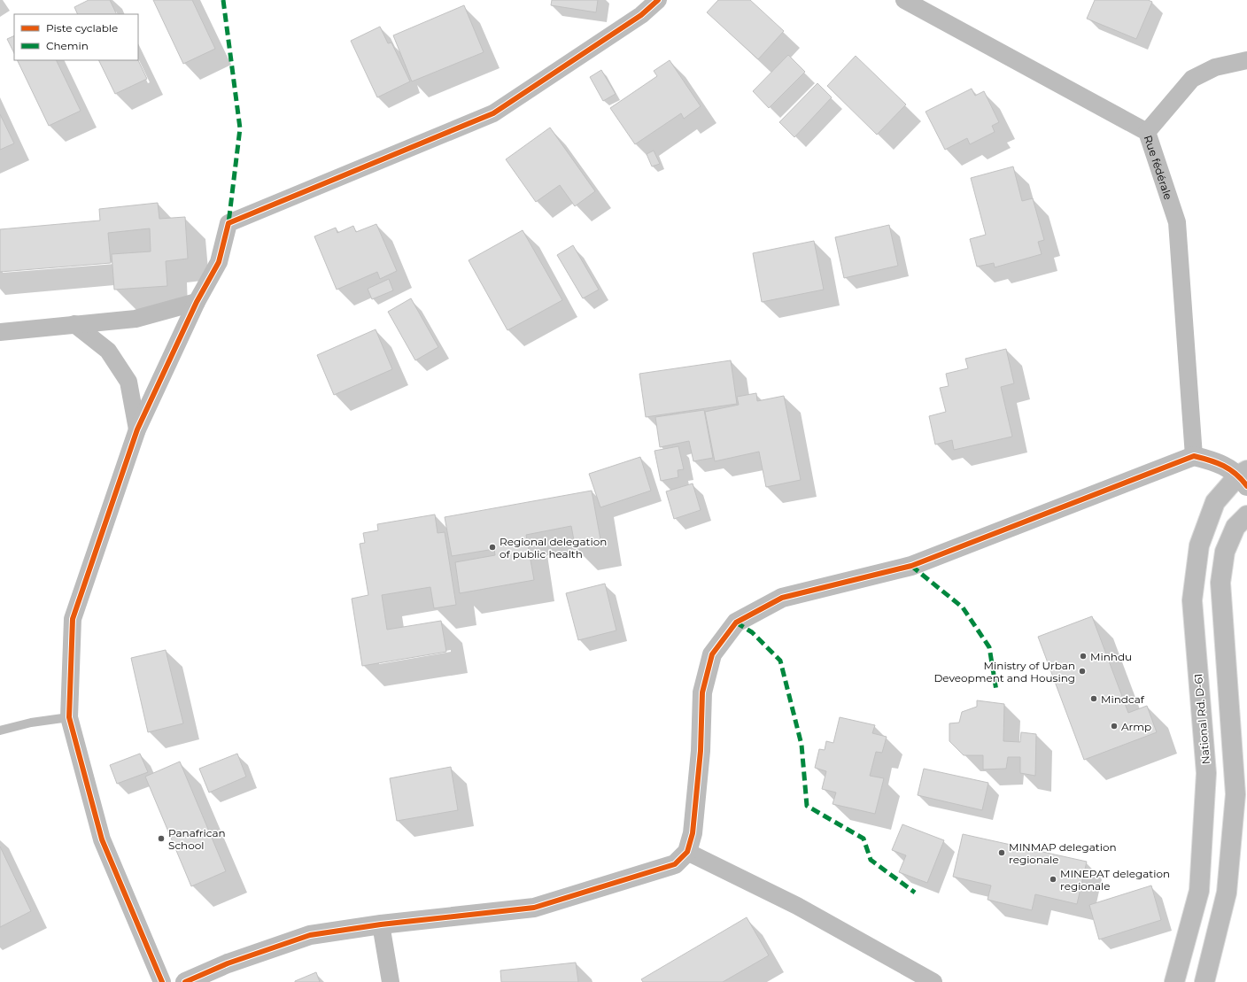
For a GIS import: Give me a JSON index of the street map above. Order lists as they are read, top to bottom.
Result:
{
  "streets": {
    "main road": ["National Rd. D-61"],
    "street": ["Rue fédérale"]
  },
  "places": [
    "Regional delegation of public health",
    "Minhdu",
    "Ministry of Urban Deveopment and Housing",
    "Mindcaf",
    "Armp",
    "Panafrican School",
    "MINMAP delegation regionale",
    "MINEPAT delegation regionale"
  ],
  "legend": ["Piste cyclable", "Chemin"]
}
